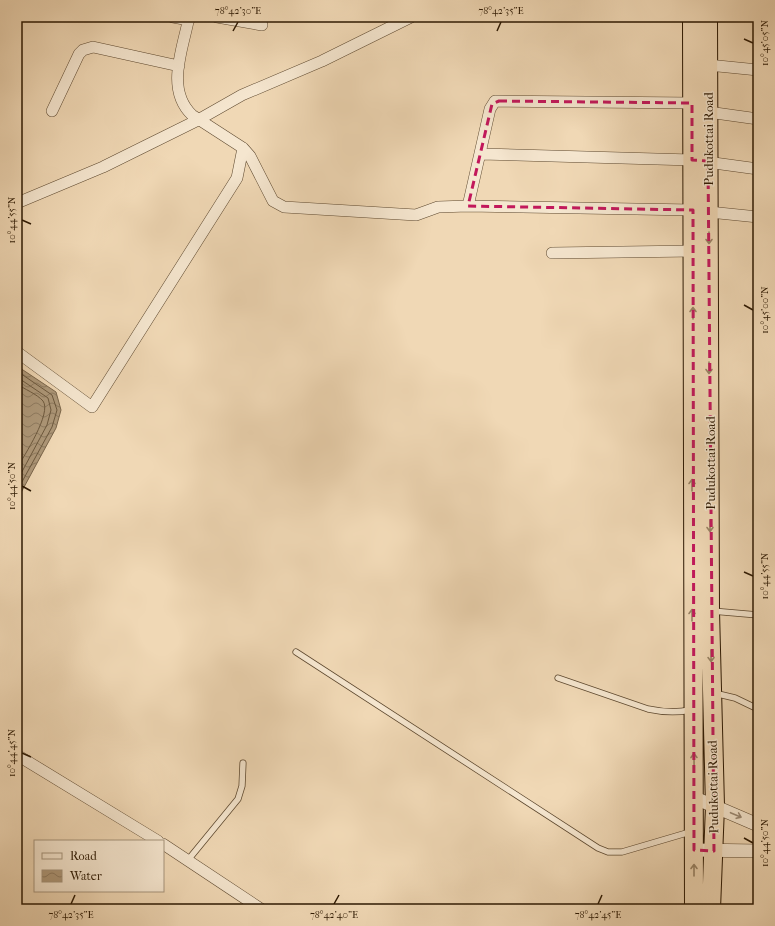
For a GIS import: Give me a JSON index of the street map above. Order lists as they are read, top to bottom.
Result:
{
  "streets": {
    "highway": ["Pudukottai Road"]
  },
  "legend": ["Road", "Water"],
  "coordinates": [
    "78°42'30\"E",
    "78°42'35\"E",
    "10°45'05\"N",
    "10°44'55\"N",
    "10°45'00\"N",
    "10°44'50\"N",
    "10°44'45\"N",
    "78°42'40\"E",
    "78°42'45\"E"
  ]
}
